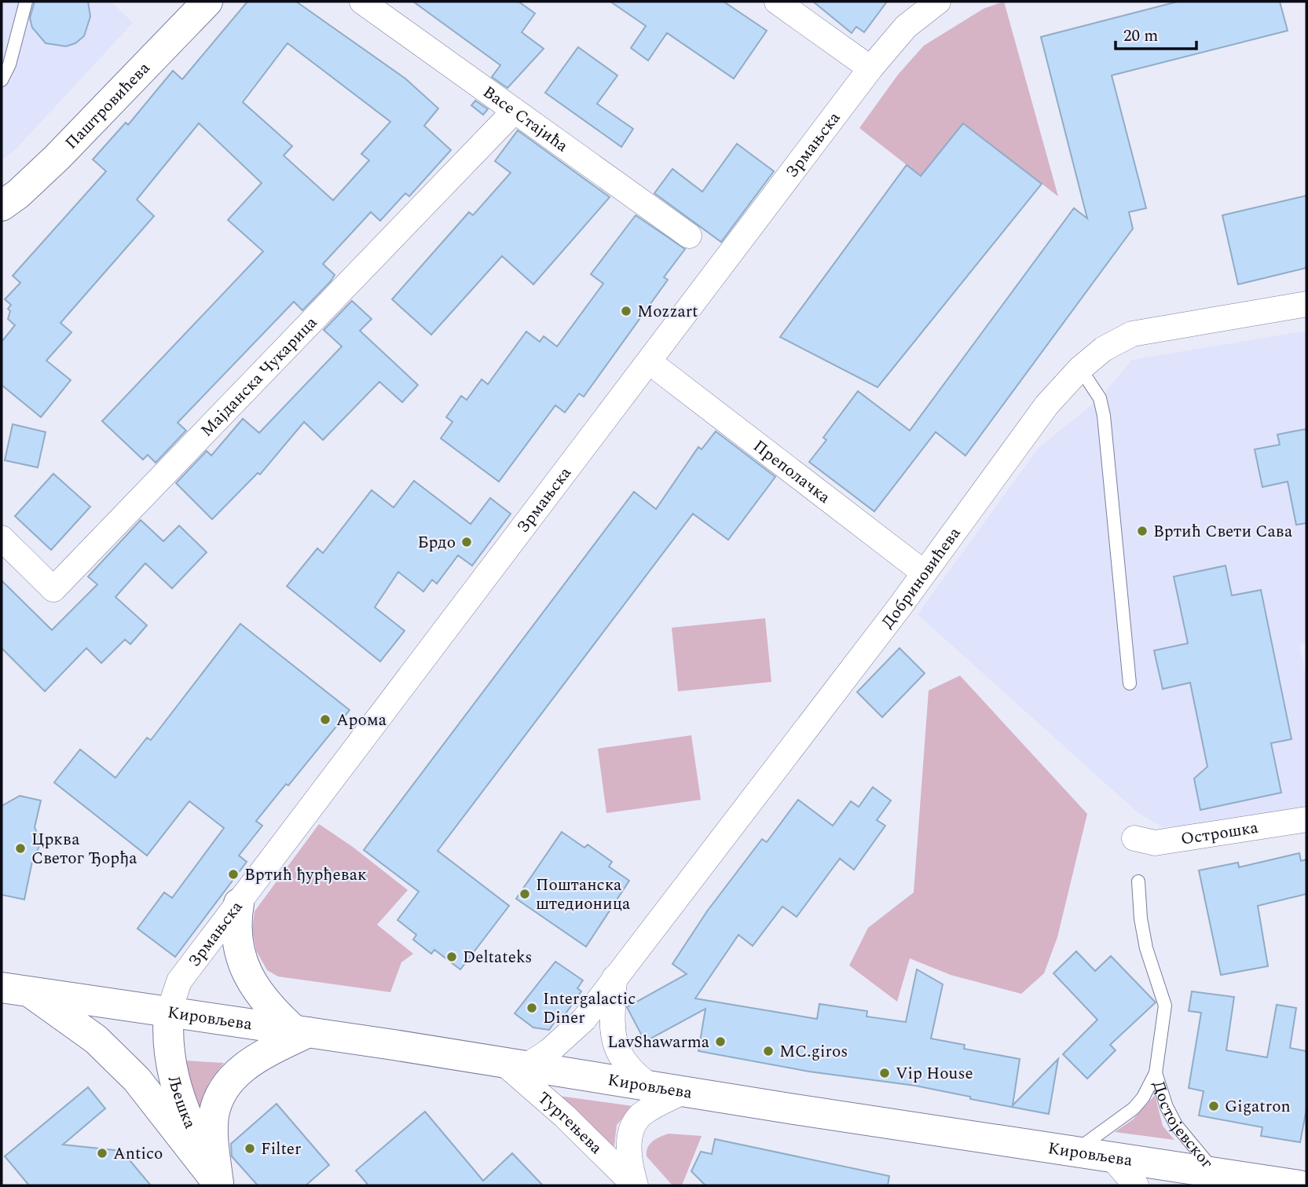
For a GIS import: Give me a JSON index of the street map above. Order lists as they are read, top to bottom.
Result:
{
  "streets": {
    "main road": ["Паштровићева", "Кировљева", "Љешка"],
    "street": [
      "Васе Стајића",
      "Зрмањска",
      "Мајданска Чукарица",
      "Преполачка",
      "Добриновићева",
      "Острошка",
      "Тургењева"
    ],
    "lane": ["Достојевског"]
  },
  "crossings": [
    ["Васе Стајића", "Мајданска Чукарица"],
    ["Зрмањска", "Кировљева"],
    ["Зрмањска", "Љешка"],
    ["Преполачка", "Добриновићева"],
    ["Добриновићева", "Кировљева"],
    ["Добриновићева", "Тургењева"],
    ["Кировљева", "Љешка"],
    ["Кировљева", "Достојевског"],
    ["Кировљева", "Тургењева"]
  ],
  "places": [
    "Mozzart",
    "Вртић Свети Сава",
    "Брдо",
    "Арома",
    "Црква Светог Ђорђа",
    "Вртић ђурђевак",
    "Поштанска штедионица",
    "Deltateks",
    "Intergalactic Diner",
    "LavShawarma",
    "MC.giros",
    "Vip House",
    "Gigatron",
    "Filter",
    "Antico"
  ],
  "scale_bar": "20 m"
}
